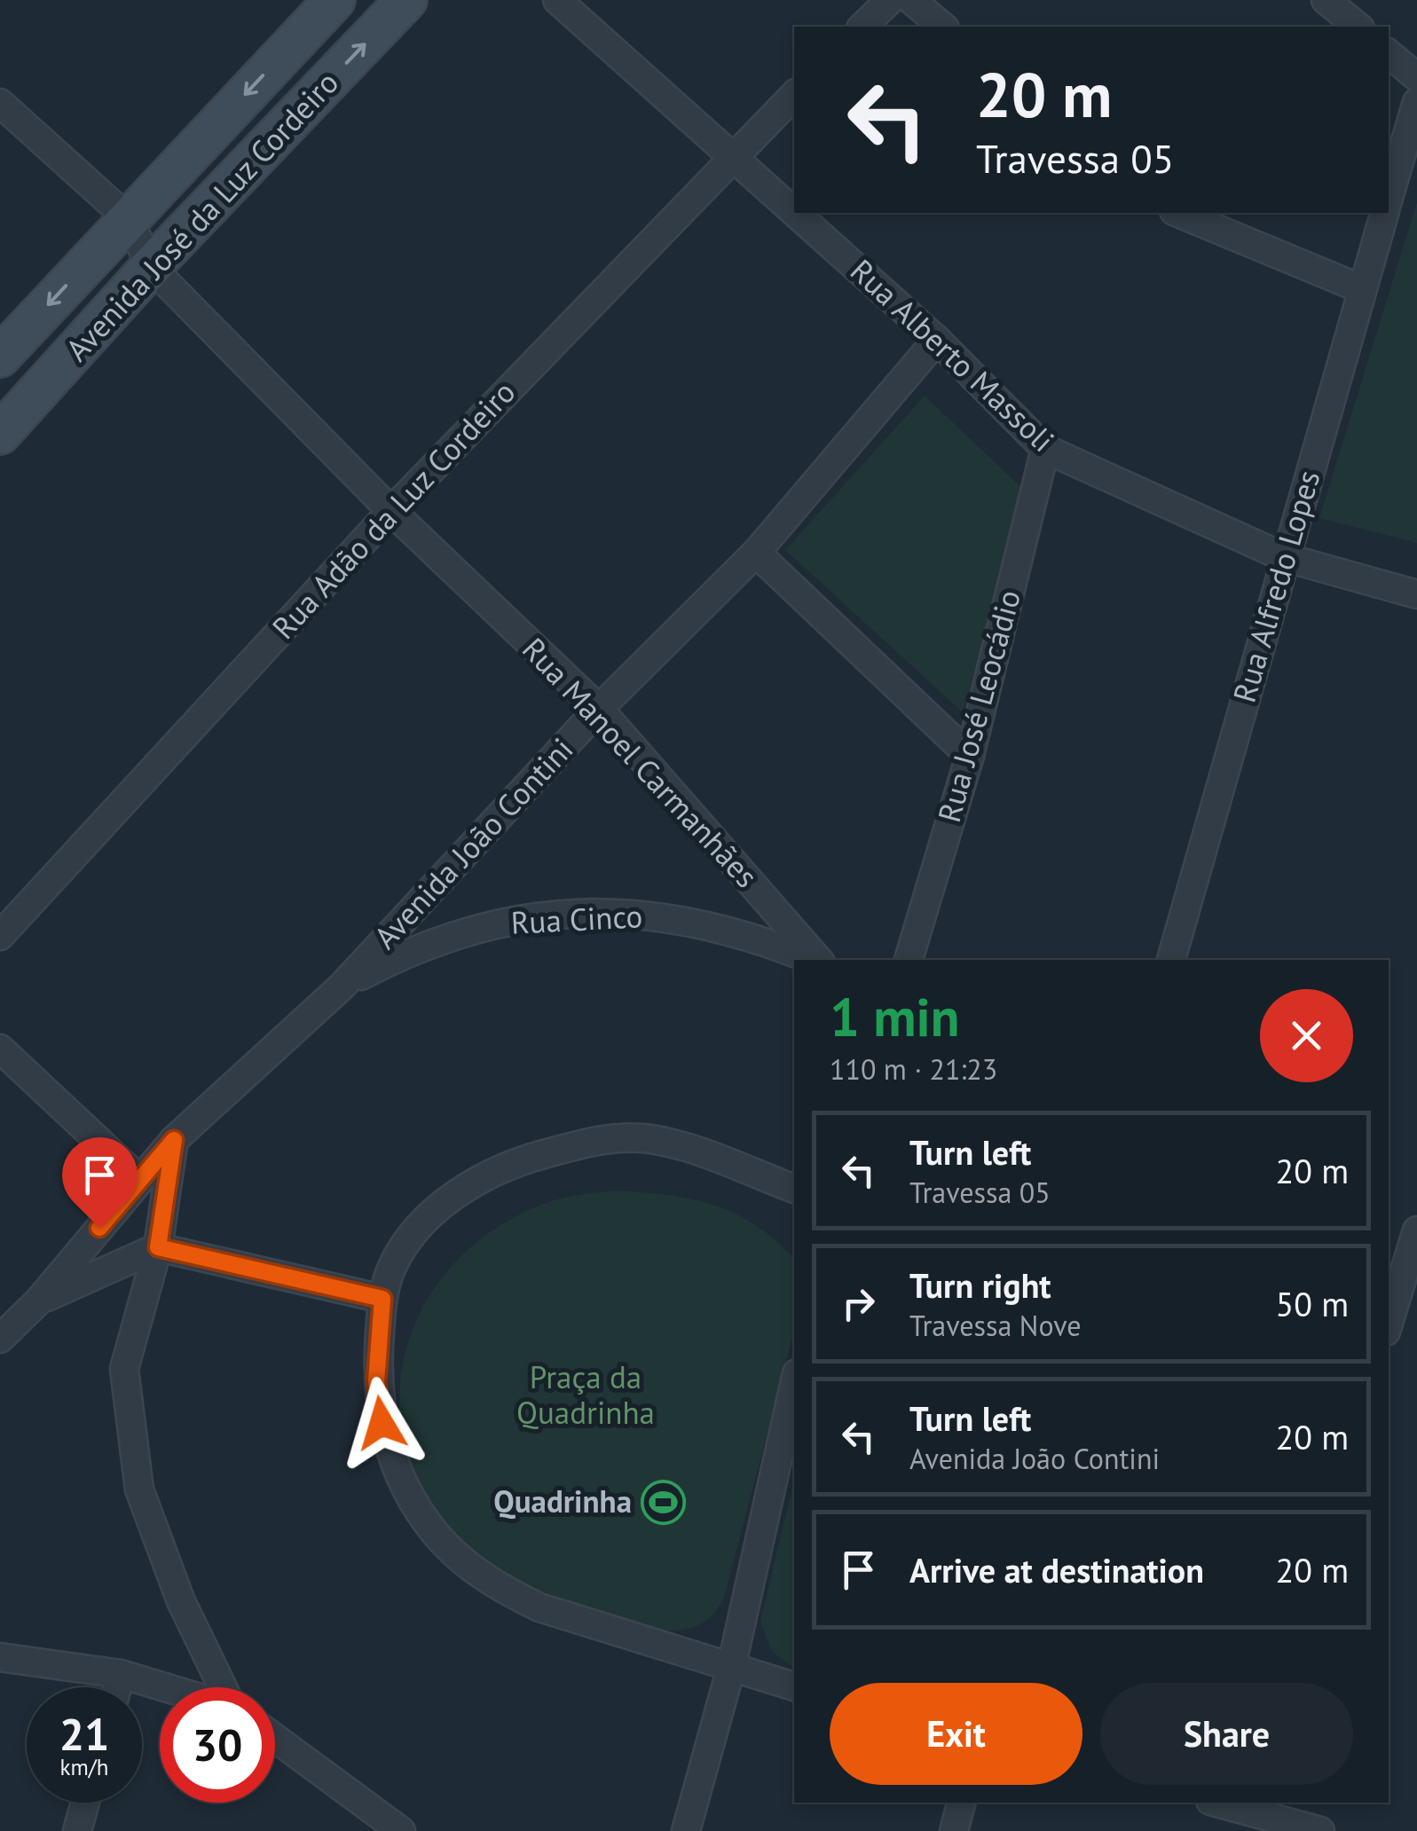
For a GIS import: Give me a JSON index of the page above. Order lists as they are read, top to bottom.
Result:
{
  "streets": {
    "street": [
      "Avenida José da Luz Cordeiro",
      "Rua Alberto Massoli",
      "Rua Adão da Luz Cordeiro",
      "Rua Alfredo Lopes",
      "Rua José Leocádio",
      "Rua Manoel Carmanhães",
      "Avenida João Contini",
      "Rua Cinco"
    ]
  },
  "crossings": [
    ["Avenida José da Luz Cordeiro", "Rua Manoel Carmanhães"],
    ["Rua Alberto Massoli", "Rua Adão da Luz Cordeiro"],
    ["Rua Alberto Massoli", "Rua Alfredo Lopes"],
    ["Rua Alberto Massoli", "Rua José Leocádio"],
    ["Rua Alberto Massoli", "Avenida João Contini"],
    ["Rua Adão da Luz Cordeiro", "Rua Manoel Carmanhães"],
    ["Rua Manoel Carmanhães", "Avenida João Contini"],
    ["Avenida João Contini", "Rua Cinco"]
  ],
  "parks": ["Praça da Quadrinha"],
  "places": {
    "sports": ["Quadrinha"]
  },
  "page": {
    "turn": ["20 m", "Travessa 05"],
    "heading": ["1 min", "110 m · 21:23"],
    "list": [
      {
        "name": "Turn left",
        "note": "Travessa 05",
        "value": "20 m"
      },
      {
        "name": "Turn right",
        "note": "Travessa Nove",
        "value": "50 m"
      },
      {
        "name": "Turn left",
        "note": "Avenida João Contini",
        "value": "20 m"
      },
      {
        "name": "Arrive at destination",
        "value": "20 m"
      }
    ],
    "buttons": ["Exit", "Share"],
    "speed": "21 km/h",
    "limit": "30"
  }
}
